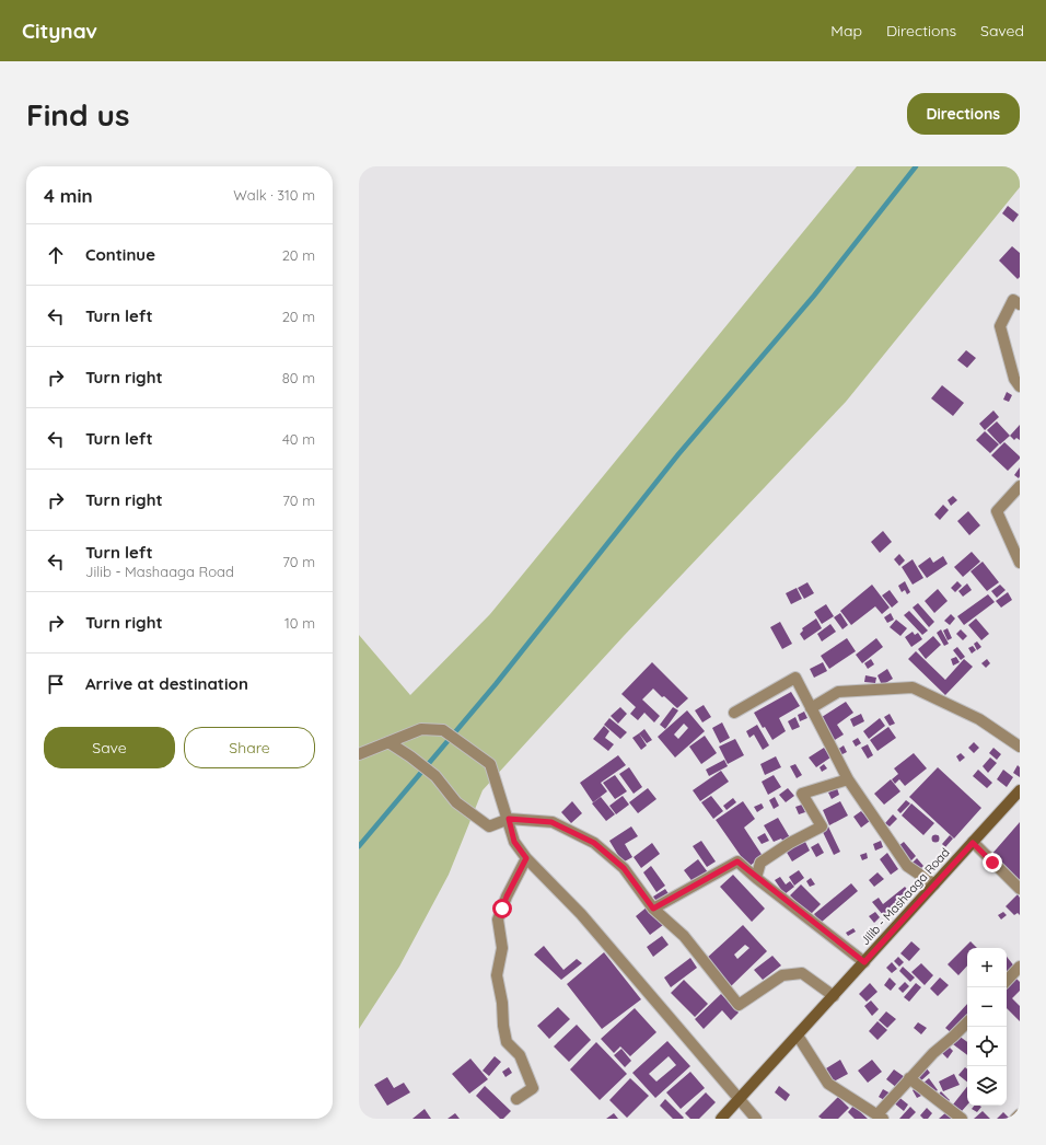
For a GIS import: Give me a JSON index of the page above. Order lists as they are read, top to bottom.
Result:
{
  "streets": {
    "main road": ["Jilib - Mashaaga Road"]
  },
  "page": {
    "header": "Citynav",
    "nav": ["Map", "Directions", "Saved"],
    "buttons": [
      "Directions",
      ["Save", "Share"]
    ],
    "title": "Find us",
    "heading": ["4 min", "Walk · 310 m"],
    "list": [
      ["Continue", "20 m"],
      ["Turn left", "20 m"],
      ["Turn right", "80 m"],
      ["Turn left", "40 m"],
      ["Turn right", "70 m"],
      ["Turn left", "Jilib - Mashaaga Road", "70 m"],
      ["Turn right", "10 m"],
      "Arrive at destination"
    ],
    "map_buttons": ["+", "−"]
  }
}
